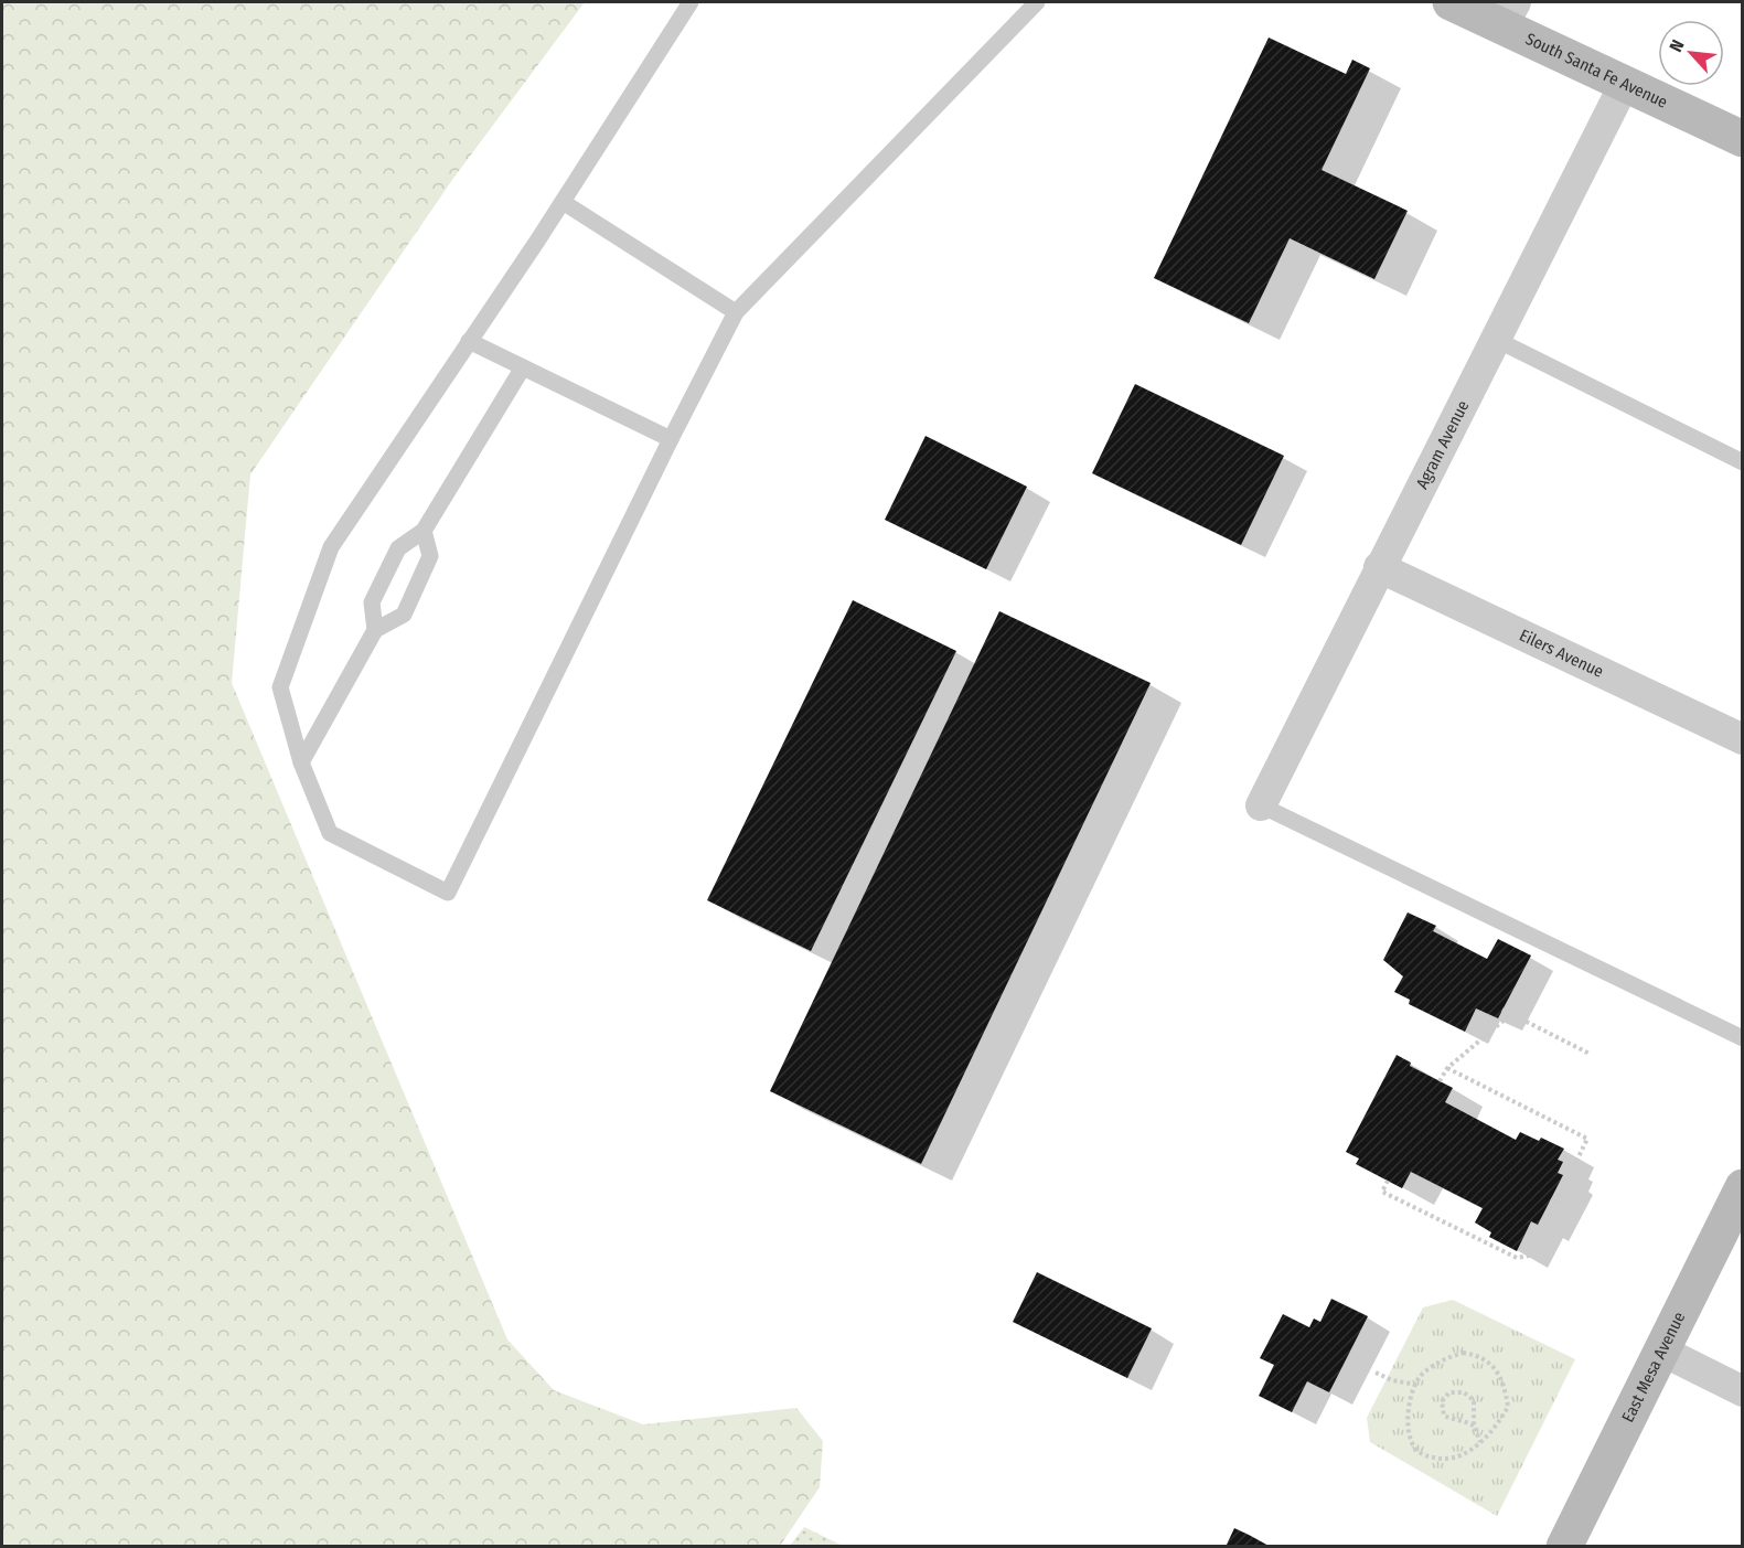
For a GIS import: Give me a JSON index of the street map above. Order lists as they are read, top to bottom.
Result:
{
  "streets": {
    "street": [
      "South Santa Fe Avenue",
      "Agram Avenue",
      "Eilers Avenue",
      "East Mesa Avenue"
    ]
  },
  "crossings": [
    ["South Santa Fe Avenue", "Agram Avenue"],
    ["Agram Avenue", "Eilers Avenue"]
  ],
  "north": "top left"
}
